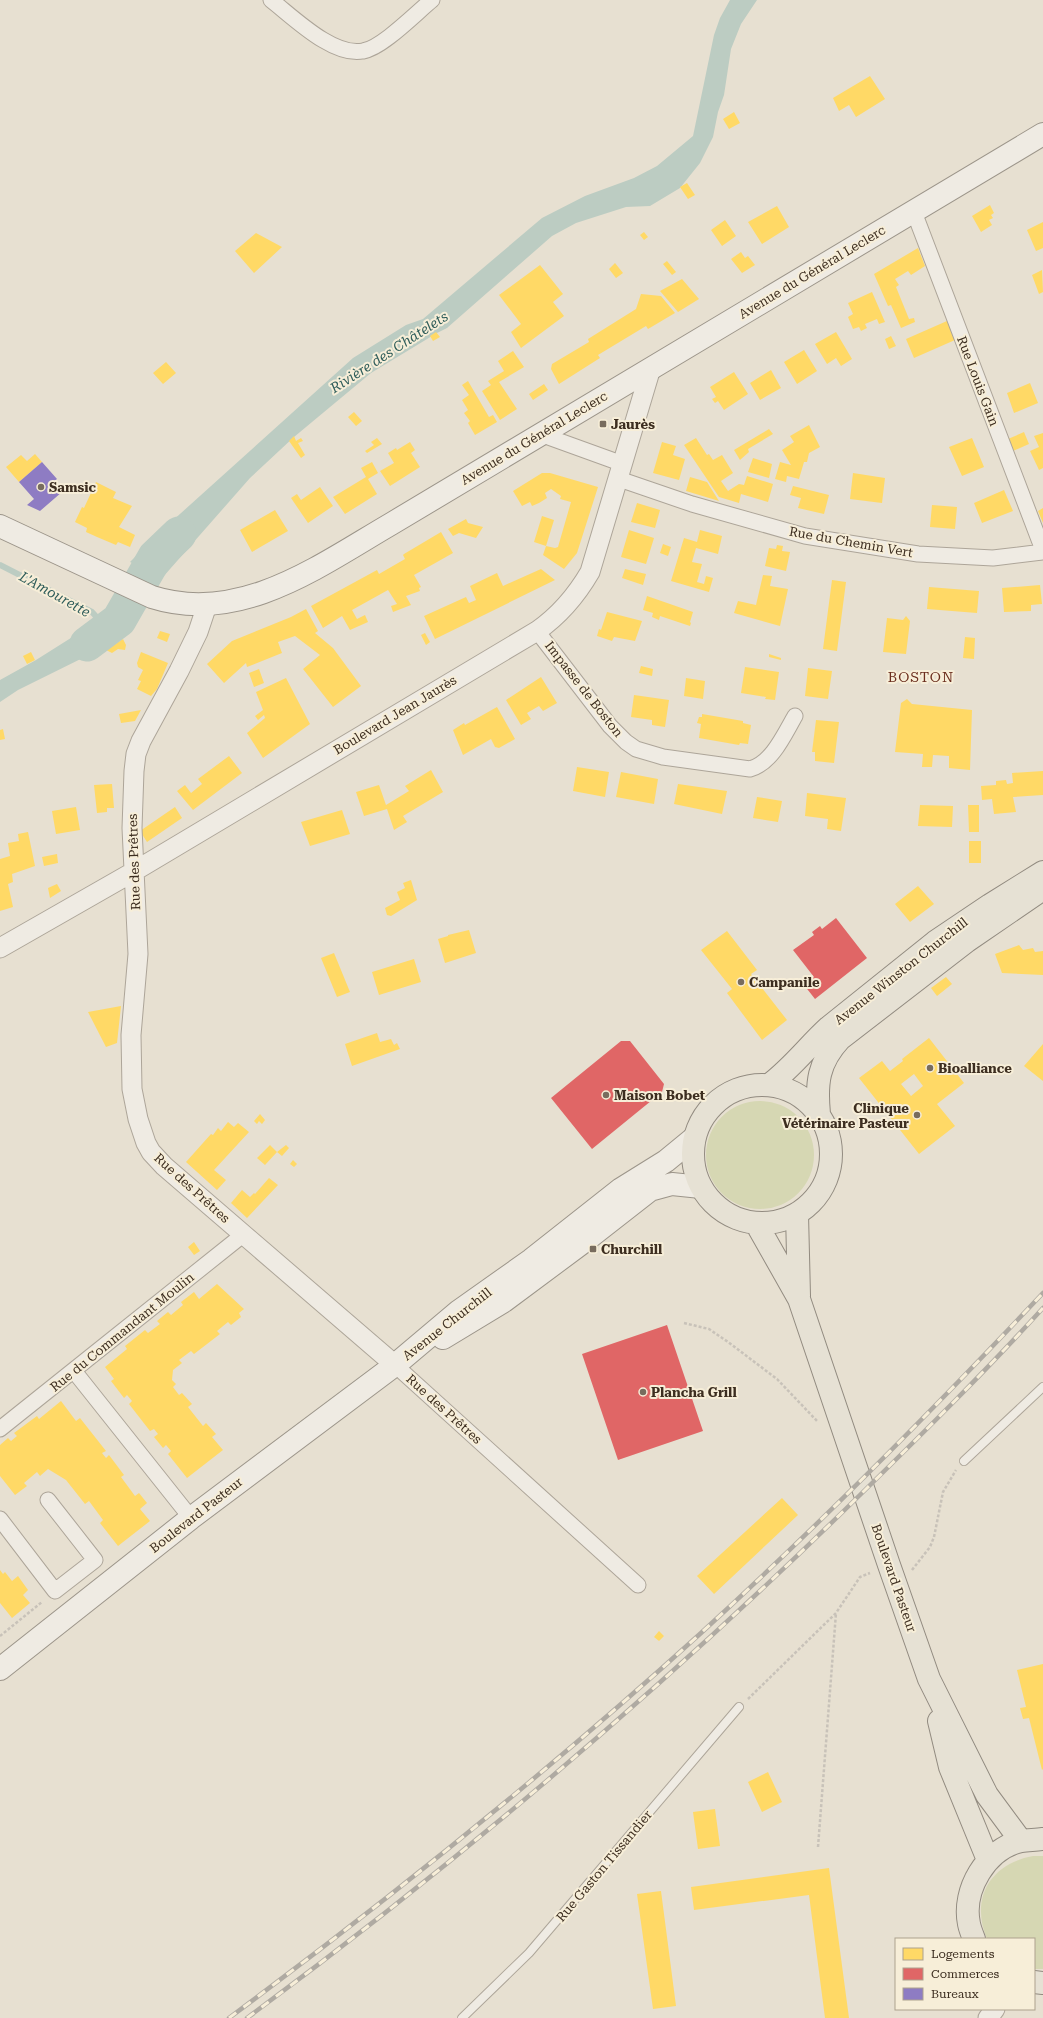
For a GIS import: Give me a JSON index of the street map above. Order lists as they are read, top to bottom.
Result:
{
  "streets": {
    "main road": [
      "Avenue du Général Leclerc",
      "Avenue Winston Churchill",
      "Avenue Churchill",
      "Boulevard Pasteur"
    ],
    "street": [
      "Rue Louis Gain",
      "Rue du Chemin Vert",
      "Impasse de Boston",
      "Boulevard Jean Jaurès",
      "Rue des Prêtres",
      "Rue du Commandant Moulin"
    ],
    "lane": ["Rue Gaston Tissandier"]
  },
  "crossings": [
    ["Avenue du Général Leclerc", "Rue Louis Gain"],
    ["Avenue du Général Leclerc", "Rue du Chemin Vert"],
    ["Avenue du Général Leclerc", "Boulevard Jean Jaurès"],
    ["Avenue du Général Leclerc", "Rue des Prêtres"],
    ["Rue Louis Gain", "Rue du Chemin Vert"],
    ["Rue du Chemin Vert", "Boulevard Jean Jaurès"],
    ["Impasse de Boston", "Boulevard Jean Jaurès"],
    ["Boulevard Jean Jaurès", "Rue des Prêtres"],
    ["Rue des Prêtres", "Avenue Churchill"],
    ["Rue des Prêtres", "Rue du Commandant Moulin"],
    ["Rue des Prêtres", "Boulevard Pasteur"],
    ["Avenue Winston Churchill", "Avenue Churchill"],
    ["Avenue Churchill", "Boulevard Pasteur"]
  ],
  "districts": ["BOSTON"],
  "water": ["Rivière des Châtelets", "L'Amourette"],
  "places": {
    "transit": ["Jaurès", "Churchill"],
    "other": [
      "Samsic",
      "Campanile",
      "Bioalliance",
      "Maison Bobet",
      "Clinique Vétérinaire Pasteur",
      "Plancha Grill"
    ]
  },
  "legend": ["Logements", "Commerces", "Bureaux"]
}
